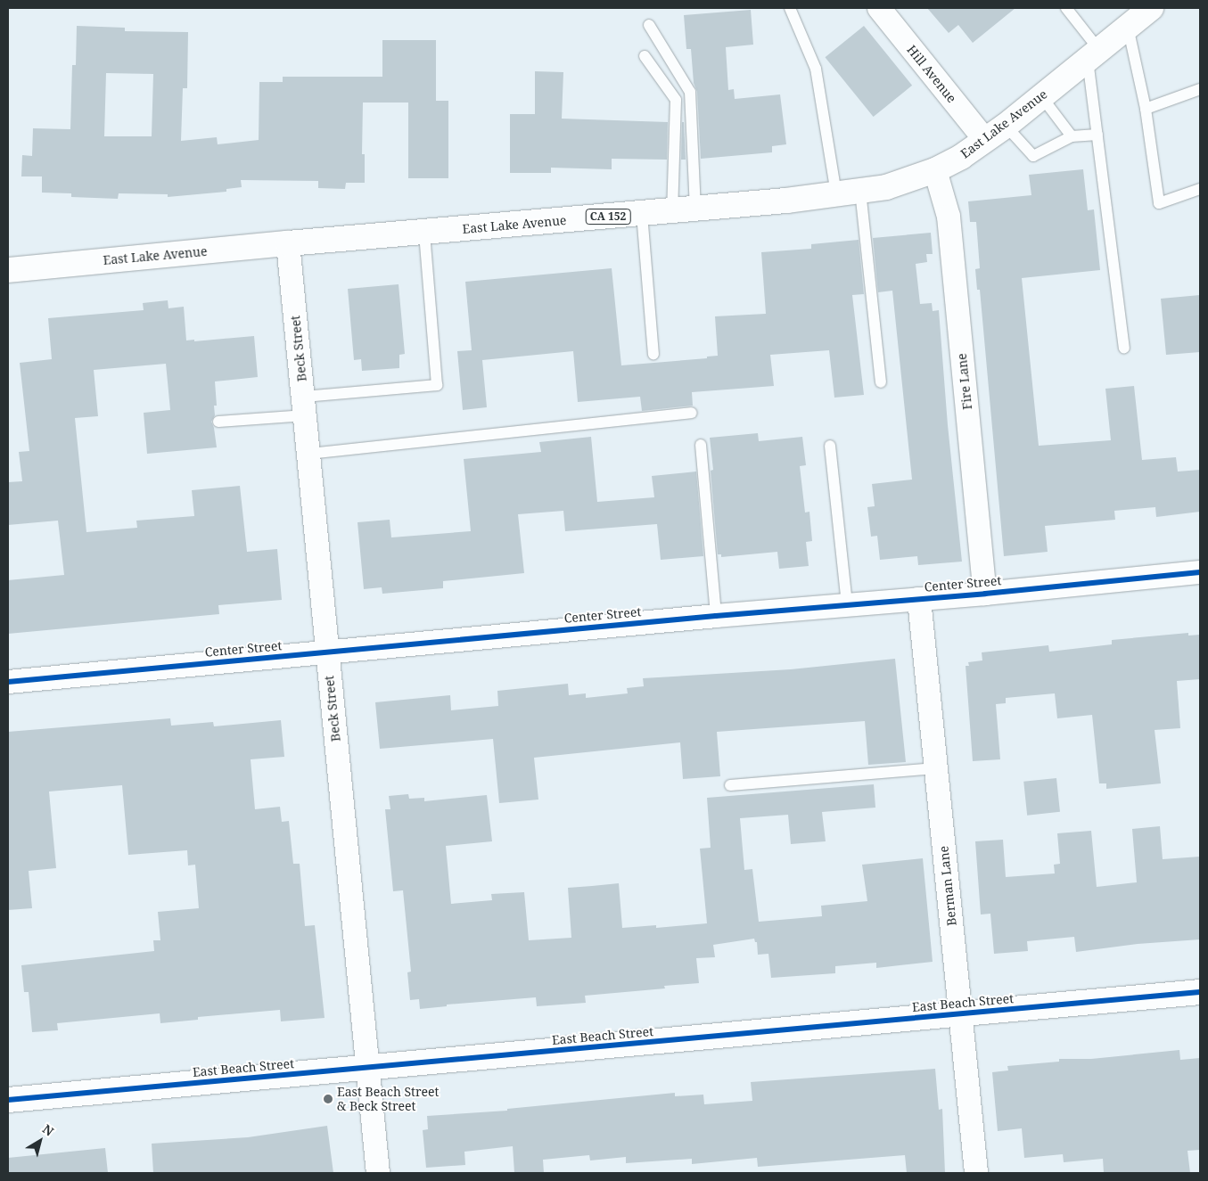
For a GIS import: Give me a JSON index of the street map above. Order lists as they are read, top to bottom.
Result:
{
  "streets": {
    "main road": ["East Lake Avenue", "CA 152", "East Beach Street"],
    "street": [
      "Hill Avenue",
      "Beck Street",
      "Fire Lane",
      "Center Street",
      "Berman Lane"
    ]
  },
  "crossings": [
    ["Hill Avenue", "East Lake Avenue"],
    ["East Lake Avenue", "Beck Street"],
    ["East Lake Avenue", "Fire Lane"],
    ["Beck Street", "Center Street"],
    ["Beck Street", "East Beach Street"],
    ["Fire Lane", "Center Street"],
    ["Center Street", "Berman Lane"],
    ["Berman Lane", "East Beach Street"]
  ],
  "places": ["East Beach Street & Beck Street"],
  "north": "top right"
}
